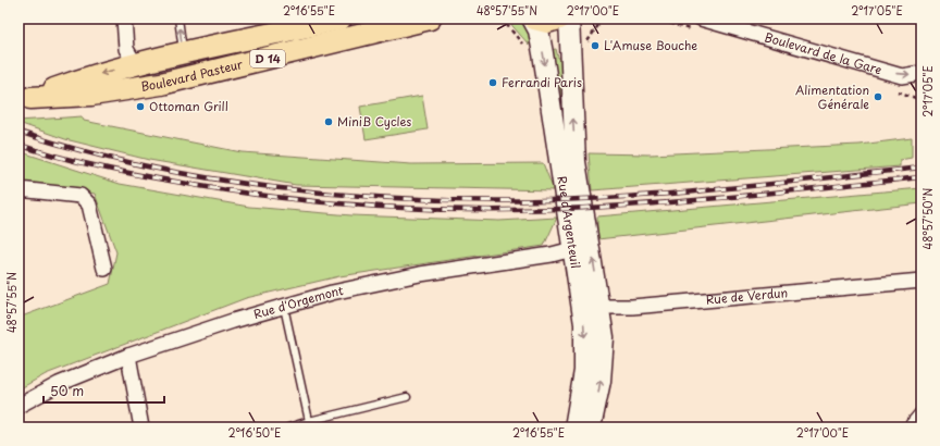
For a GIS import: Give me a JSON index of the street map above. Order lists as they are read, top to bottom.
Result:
{
  "streets": {
    "main road": ["D 14", "Boulevard Pasteur", "Rue d'Argenteuil"],
    "street": ["Boulevard de la Gare", "Rue de Verdun", "Rue d'Orgemont"]
  },
  "crossings": [
    ["Rue d'Argenteuil", "Rue de Verdun"],
    ["Rue d'Argenteuil", "Rue d'Orgemont"]
  ],
  "one_way": ["Boulevard de la Gare"],
  "places": [
    "L'Amuse Bouche",
    "Ferrandi Paris",
    "Alimentation Générale",
    "Ottoman Grill",
    "MiniB Cycles"
  ],
  "scale_bar": "50 m",
  "coordinates": [
    "2°16'55\"E",
    "48°57'55\"N",
    "2°17'00\"E",
    "2°17'05\"E",
    "48°57'50\"N",
    "2°16'50\"E"
  ]
}
